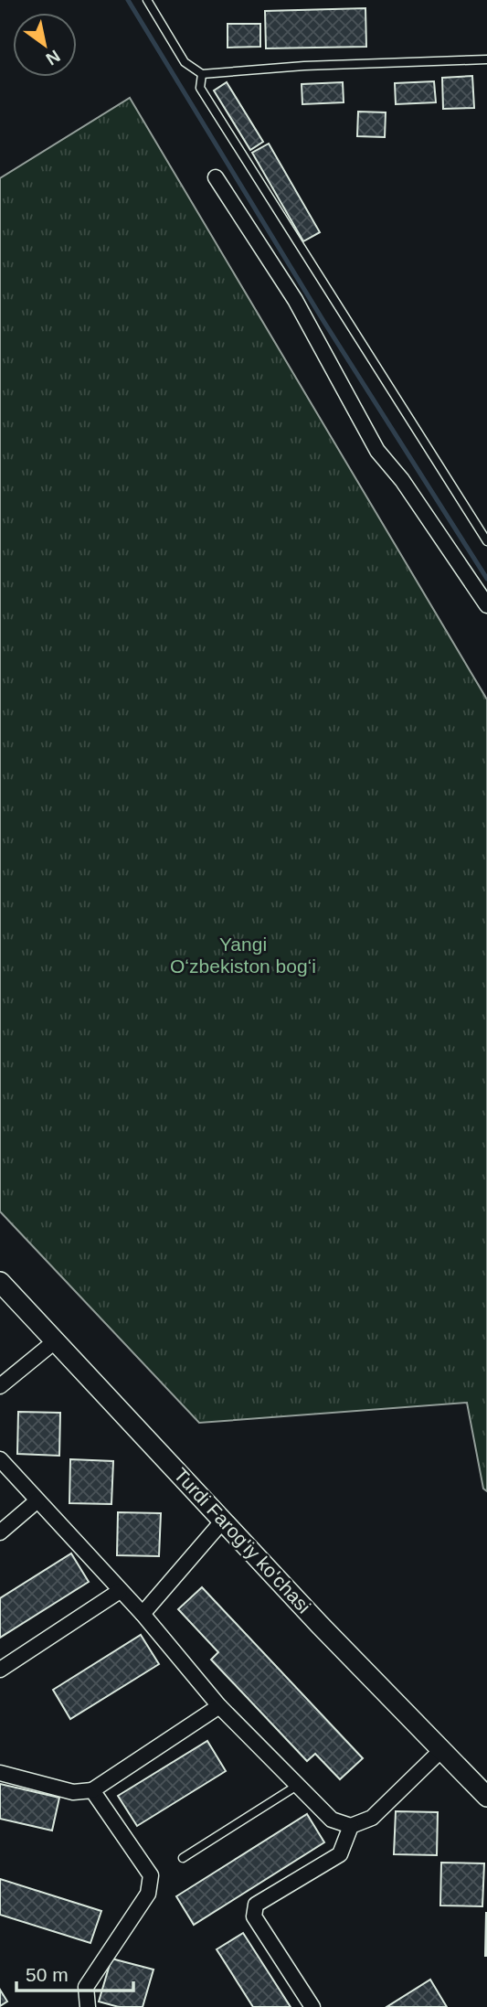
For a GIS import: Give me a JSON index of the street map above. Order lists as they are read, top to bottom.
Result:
{
  "streets": {
    "main road": ["Turdi Farog'iy ko'chasi"]
  },
  "parks": ["Yangi Oʻzbekiston bogʻi"],
  "scale_bar": "50 m",
  "north": "bottom right"
}
